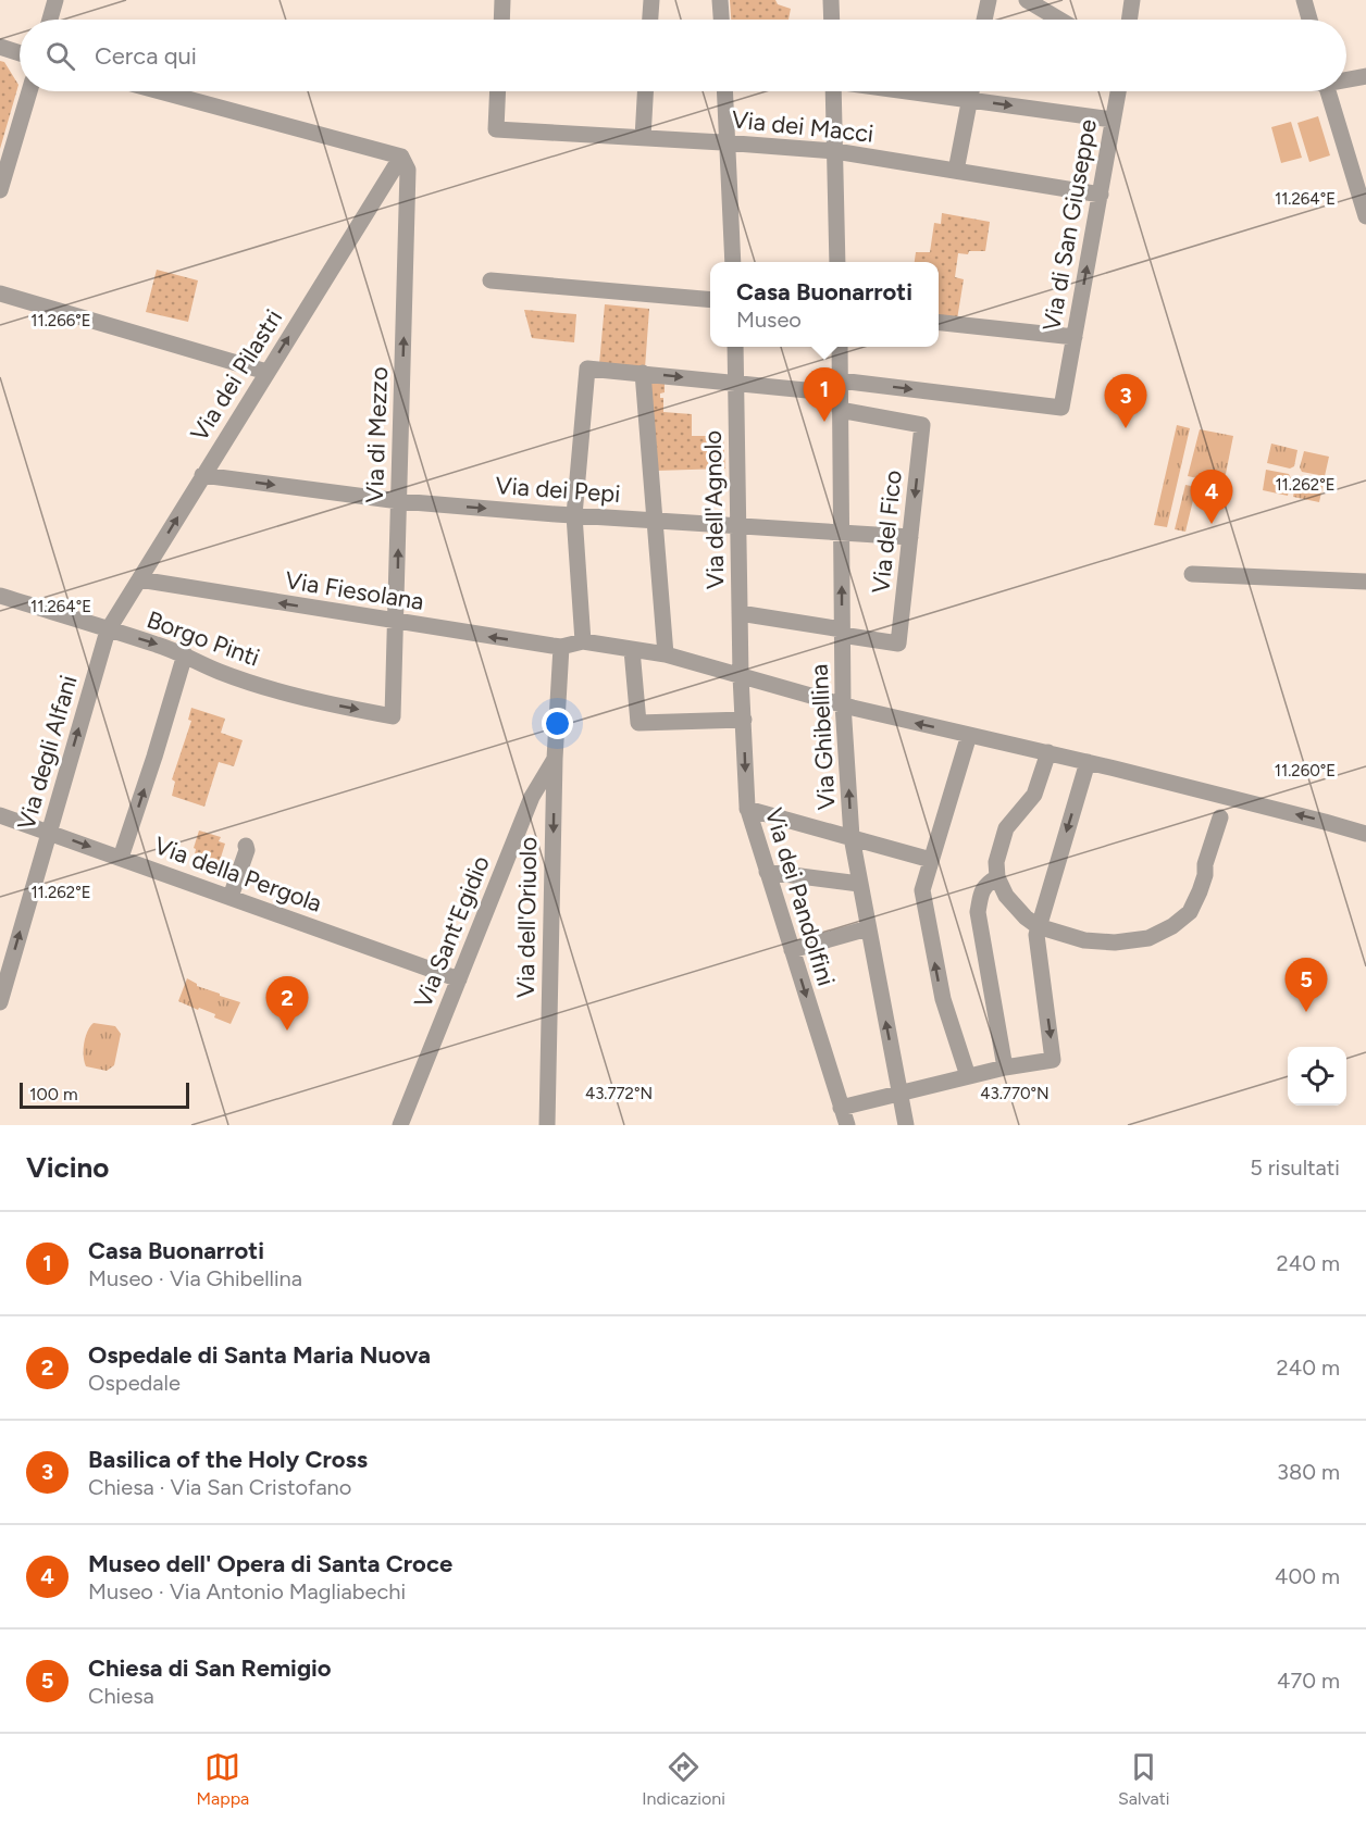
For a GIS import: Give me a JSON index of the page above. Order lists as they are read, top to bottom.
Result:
{
  "streets": {
    "street": [
      "Via dei Macci",
      "Via di San Giuseppe",
      "Via dei Pilastri",
      "Via di Mezzo",
      "Via dei Pepi",
      "Via dell'Agnolo",
      "Via del Fico",
      "Via Fiesolana",
      "Borgo Pinti",
      "Via Ghibellina",
      "Via degli Alfani",
      "Via della Pergola",
      "Via dei Pandolfini",
      "Via dell'Oriuolo",
      "Via Sant'Egidio"
    ]
  },
  "crossings": [
    ["Via dei Macci", "Via di San Giuseppe"],
    ["Via di San Giuseppe", "Via del Fico"],
    ["Via di San Giuseppe", "Via Ghibellina"],
    ["Via dei Pilastri", "Via di Mezzo"],
    ["Via dei Pilastri", "Via dei Pepi"],
    ["Via dei Pilastri", "Via Fiesolana"],
    ["Via dei Pilastri", "Borgo Pinti"],
    ["Via dei Pilastri", "Via degli Alfani"],
    ["Via di Mezzo", "Via dei Pepi"],
    ["Via di Mezzo", "Via Fiesolana"],
    ["Via di Mezzo", "Borgo Pinti"],
    ["Via dei Pepi", "Via dell'Agnolo"],
    ["Via dei Pepi", "Via del Fico"],
    ["Via dei Pepi", "Via Ghibellina"],
    ["Via dell'Agnolo", "Via dei Pandolfini"],
    ["Via del Fico", "Via Ghibellina"],
    ["Via Fiesolana", "Via dell'Oriuolo"],
    ["Borgo Pinti", "Via degli Alfani"],
    ["Via degli Alfani", "Via della Pergola"],
    ["Via della Pergola", "Via Sant'Egidio"],
    ["Via dell'Oriuolo", "Via Sant'Egidio"]
  ],
  "one_way": [
    "Via dei Pilastri",
    "Via di Mezzo",
    "Via dei Pepi",
    "Via Fiesolana",
    "Borgo Pinti",
    "Via dell'Oriuolo"
  ],
  "scale_bar": "100 m",
  "page": {
    "search": "Cerca qui",
    "popup": ["Casa Buonarroti", "Museo"],
    "pins": [
      "1",
      "3",
      "4",
      "5",
      "2"
    ],
    "scale": "100 m",
    "heading": ["Vicino", "5 risultati"],
    "list": [
      {
        "mark": "1",
        "name": "Casa Buonarroti",
        "note": "Museo · Via Ghibellina",
        "value": "240 m"
      },
      {
        "mark": "2",
        "name": "Ospedale di Santa Maria Nuova",
        "note": "Ospedale",
        "value": "240 m"
      },
      {
        "mark": "3",
        "name": "Basilica of the Holy Cross",
        "note": "Chiesa · Via San Cristofano",
        "value": "380 m"
      },
      {
        "mark": "4",
        "name": "Museo dell' Opera di Santa Croce",
        "note": "Museo · Via Antonio Magliabechi",
        "value": "400 m"
      },
      {
        "mark": "5",
        "name": "Chiesa di San Remigio",
        "note": "Chiesa",
        "value": "470 m"
      }
    ],
    "nav": ["Mappa", "Indicazioni", "Salvati"]
  },
  "coordinates": [
    "11.264°E",
    "11.266°E",
    "11.262°E",
    "11.260°E",
    "43.772°N",
    "43.770°N"
  ]
}
